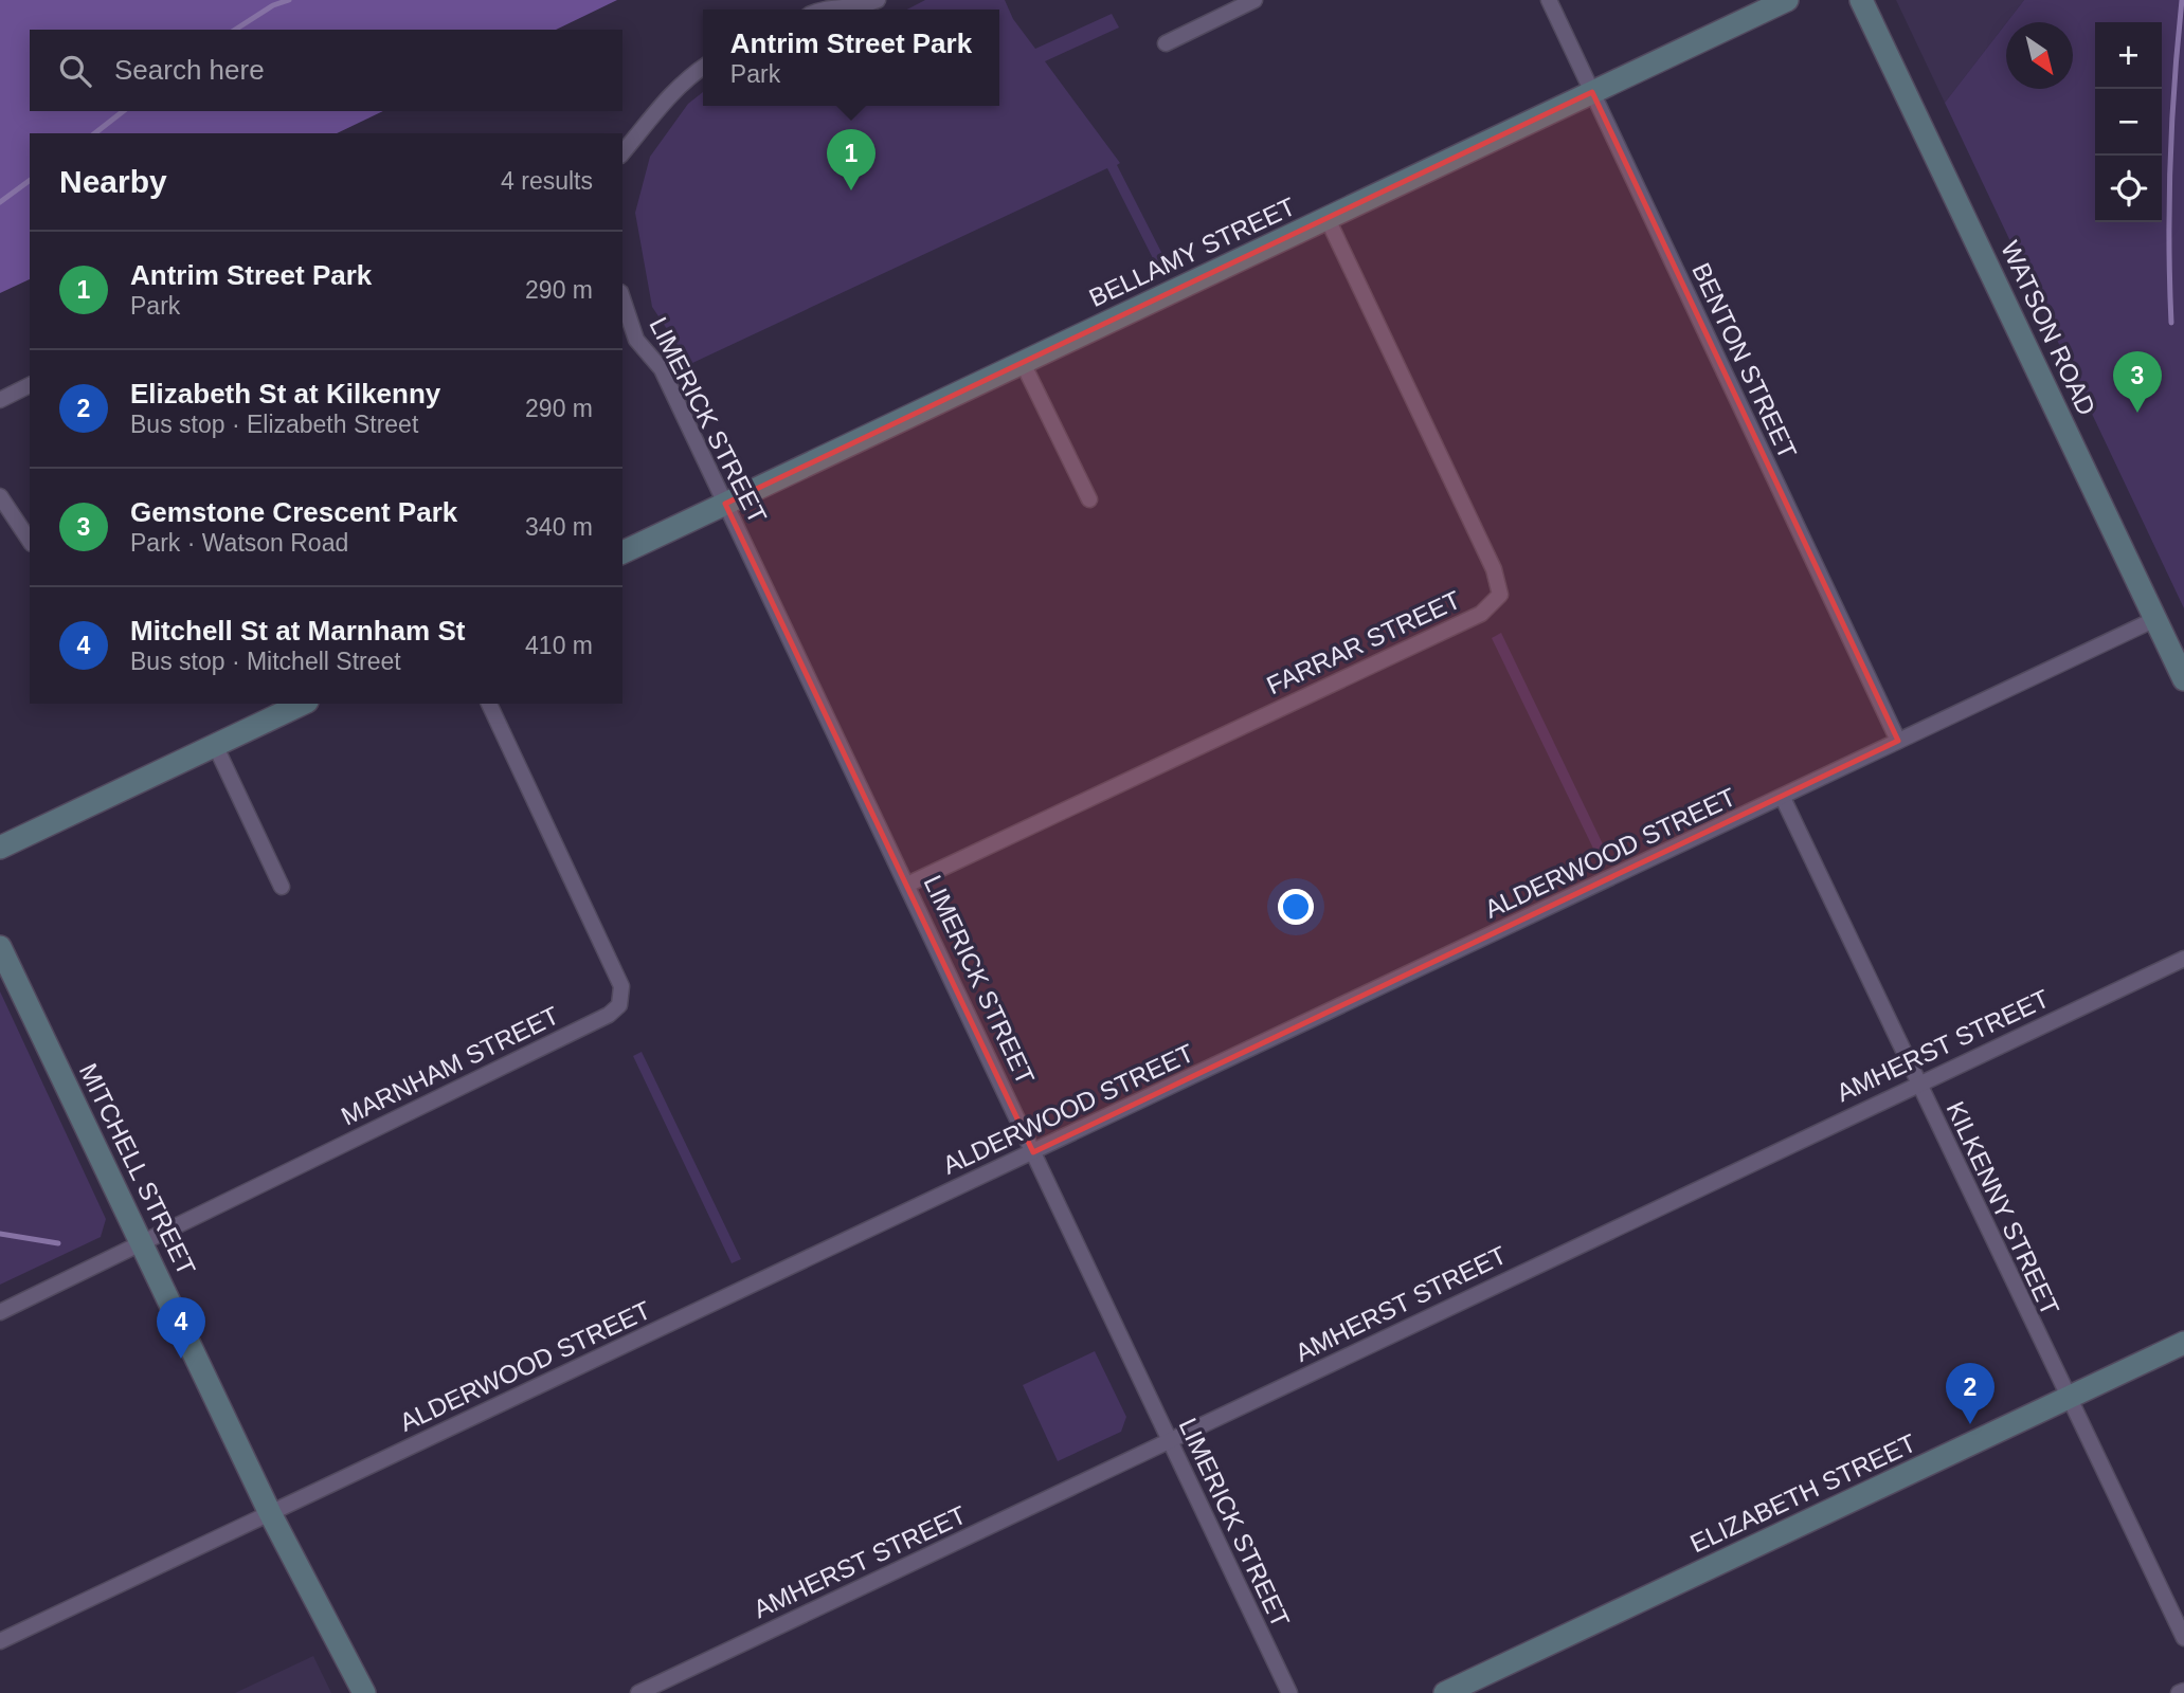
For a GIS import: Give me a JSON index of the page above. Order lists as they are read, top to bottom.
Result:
{
  "streets": {
    "street": [
      "BELLAMY STREET",
      "WATSON ROAD",
      "BENTON STREET",
      "LIMERICK STREET",
      "FARRAR STREET",
      "ALDERWOOD STREET",
      "AMHERST STREET",
      "MARNHAM STREET",
      "MITCHELL STREET",
      "KILKENNY STREET",
      "ELIZABETH STREET"
    ]
  },
  "crossings": [
    ["BELLAMY STREET", "BENTON STREET"],
    ["BELLAMY STREET", "LIMERICK STREET"],
    ["BELLAMY STREET", "FARRAR STREET"],
    ["WATSON ROAD", "ALDERWOOD STREET"],
    ["BENTON STREET", "ALDERWOOD STREET"],
    ["LIMERICK STREET", "FARRAR STREET"],
    ["LIMERICK STREET", "ALDERWOOD STREET"],
    ["LIMERICK STREET", "AMHERST STREET"],
    ["ALDERWOOD STREET", "MITCHELL STREET"],
    ["ALDERWOOD STREET", "KILKENNY STREET"],
    ["AMHERST STREET", "KILKENNY STREET"],
    ["MARNHAM STREET", "MITCHELL STREET"],
    ["KILKENNY STREET", "ELIZABETH STREET"]
  ],
  "north": "bottom right",
  "page": {
    "popup": ["Antrim Street Park", "Park"],
    "map_buttons": ["+", "−"],
    "search": "Search here",
    "pins": [
      "1",
      "3",
      "4",
      "2"
    ],
    "heading": ["Nearby", "4 results"],
    "list": [
      {
        "mark": "1",
        "name": "Antrim Street Park",
        "note": "Park",
        "value": "290 m"
      },
      {
        "mark": "2",
        "name": "Elizabeth St at Kilkenny",
        "note": "Bus stop · Elizabeth Street",
        "value": "290 m"
      },
      {
        "mark": "3",
        "name": "Gemstone Crescent Park",
        "note": "Park · Watson Road",
        "value": "340 m"
      },
      {
        "mark": "4",
        "name": "Mitchell St at Marnham St",
        "note": "Bus stop · Mitchell Street",
        "value": "410 m"
      }
    ]
  }
}
